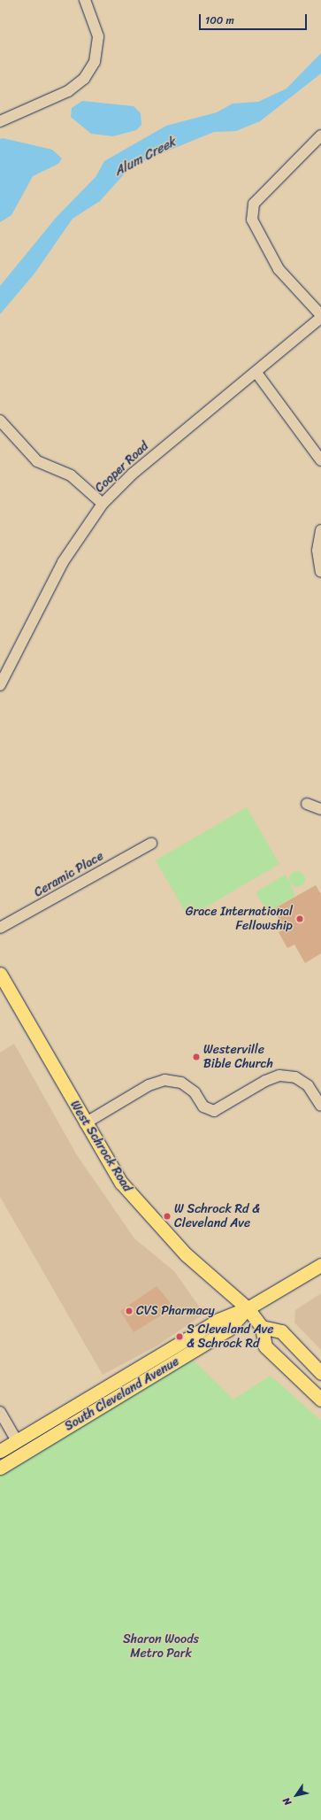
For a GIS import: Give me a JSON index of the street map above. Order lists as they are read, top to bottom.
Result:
{
  "streets": {
    "main road": ["West Schrock Road", "South Cleveland Avenue"],
    "street": ["Cooper Road", "Ceramic Place"]
  },
  "crossings": [
    ["West Schrock Road", "South Cleveland Avenue"]
  ],
  "water": ["Alum Creek"],
  "parks": ["Sharon Woods Metro Park"],
  "places": [
    "Grace International Fellowship",
    "Westerville Bible Church",
    "W Schrock Rd & Cleveland Ave",
    "CVS Pharmacy",
    "S Cleveland Ave & Schrock Rd"
  ],
  "scale_bar": "100 m",
  "north": "bottom left"
}
